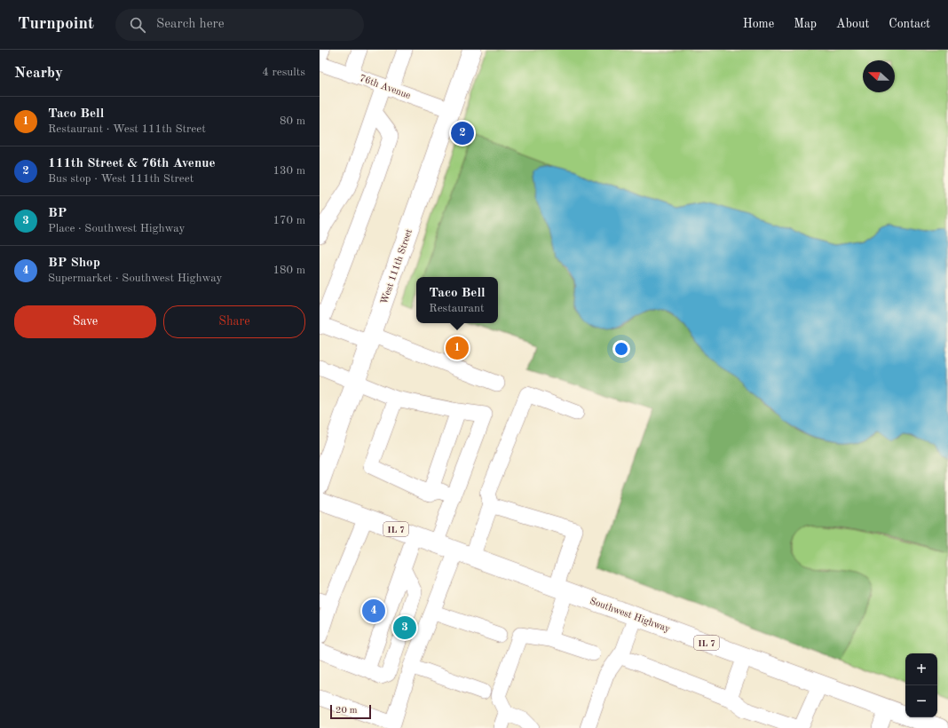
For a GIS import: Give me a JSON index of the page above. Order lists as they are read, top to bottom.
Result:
{
  "streets": {
    "main road": ["West 111th Street", "IL 7", "Southwest Highway"],
    "street": ["76th Avenue"]
  },
  "crossings": [
    ["76th Avenue", "West 111th Street"]
  ],
  "scale_bar": "20 m",
  "north": "left",
  "page": {
    "header": "Turnpoint",
    "search": "Search here",
    "nav": [
      "Home",
      "Map",
      "About",
      "Contact"
    ],
    "heading": ["Nearby", "4 results"],
    "list": [
      {
        "mark": "1",
        "name": "Taco Bell",
        "note": "Restaurant · West 111th Street",
        "value": "80 m"
      },
      {
        "mark": "2",
        "name": "111th Street & 76th Avenue",
        "note": "Bus stop · West 111th Street",
        "value": "130 m"
      },
      {
        "mark": "3",
        "name": "BP",
        "note": "Place · Southwest Highway",
        "value": "170 m"
      },
      {
        "mark": "4",
        "name": "BP Shop",
        "note": "Supermarket · Southwest Highway",
        "value": "180 m"
      }
    ],
    "pins": [
      "2",
      "1",
      "4",
      "3"
    ],
    "popup": ["Taco Bell", "Restaurant"],
    "buttons": ["Save", "Share"],
    "map_buttons": ["+", "−"],
    "scale": "20 m"
  }
}
